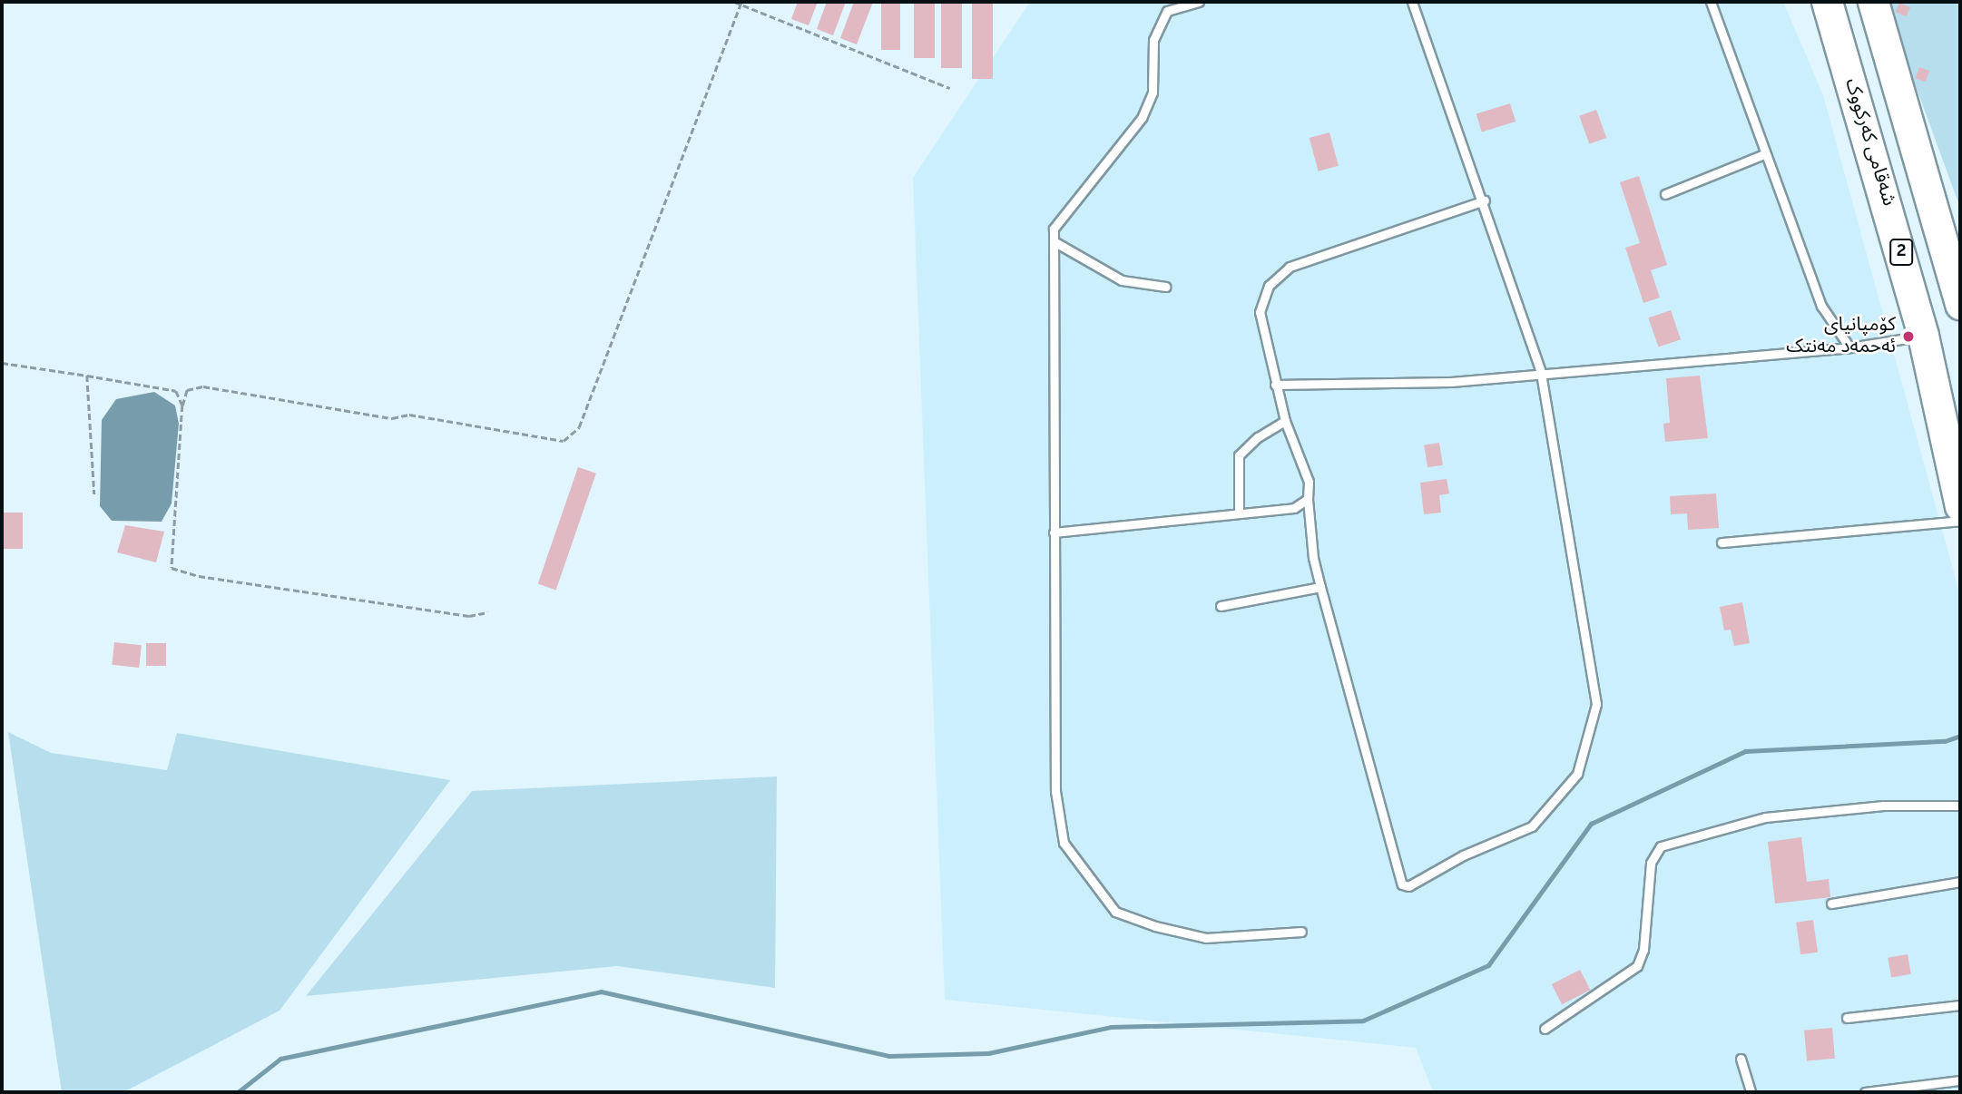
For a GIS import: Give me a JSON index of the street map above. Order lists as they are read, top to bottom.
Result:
{
  "streets": {
    "highway": ["شەقامی کەرکووک", "2"]
  },
  "places": ["کۆمپانیای ئەحمەد مەنتک"]
}
